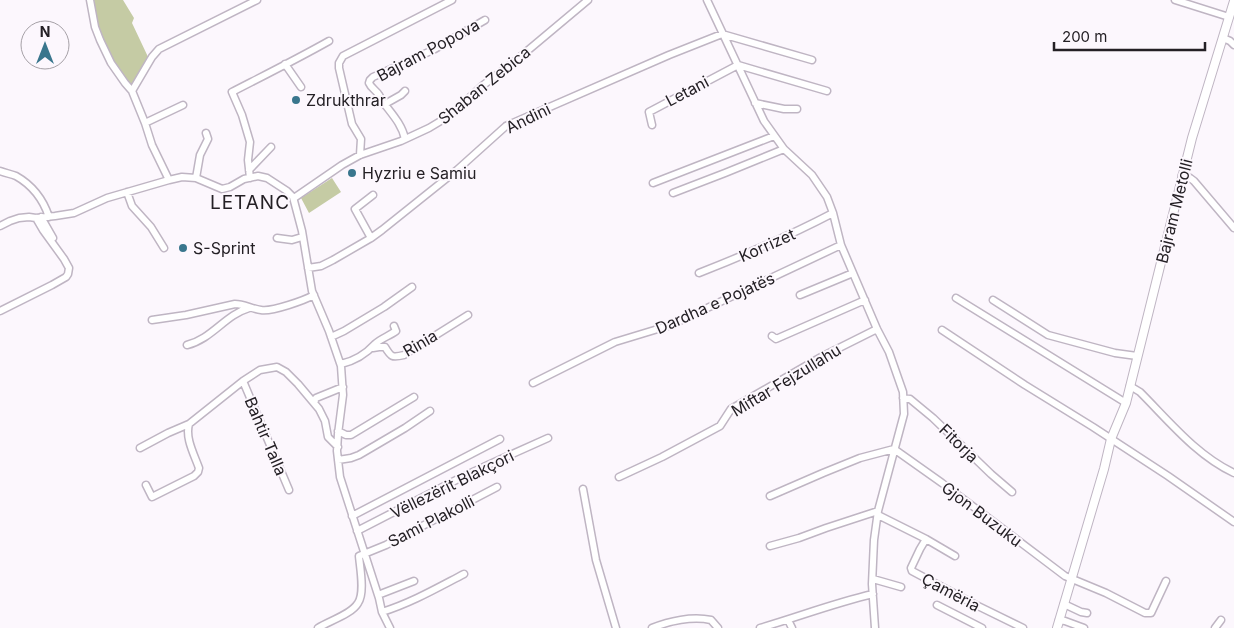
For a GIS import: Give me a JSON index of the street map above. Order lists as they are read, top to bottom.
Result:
{
  "streets": {
    "main road": ["Bajram Metolli"],
    "street": [
      "Bajram Popova",
      "Shaban Zebica",
      "Letani",
      "Andini",
      "Korrizet",
      "Dardha e Pojatës",
      "Rinia",
      "Miftar Fejzullahu",
      "Bahtir Talla",
      "Fitorja",
      "Vëllezërit Blakçori",
      "Gjon Buzuku",
      "Sami Plakolli",
      "Çamëria"
    ]
  },
  "crossings": [
    ["Bajram Popova", "Shaban Zebica"],
    ["Bajram Metolli", "Gjon Buzuku"]
  ],
  "districts": ["LETANC"],
  "places": ["Zdrukthrar", "Hyzriu e Samiu", "S-Sprint"],
  "scale_bar": "200 m",
  "north": "top"
}
